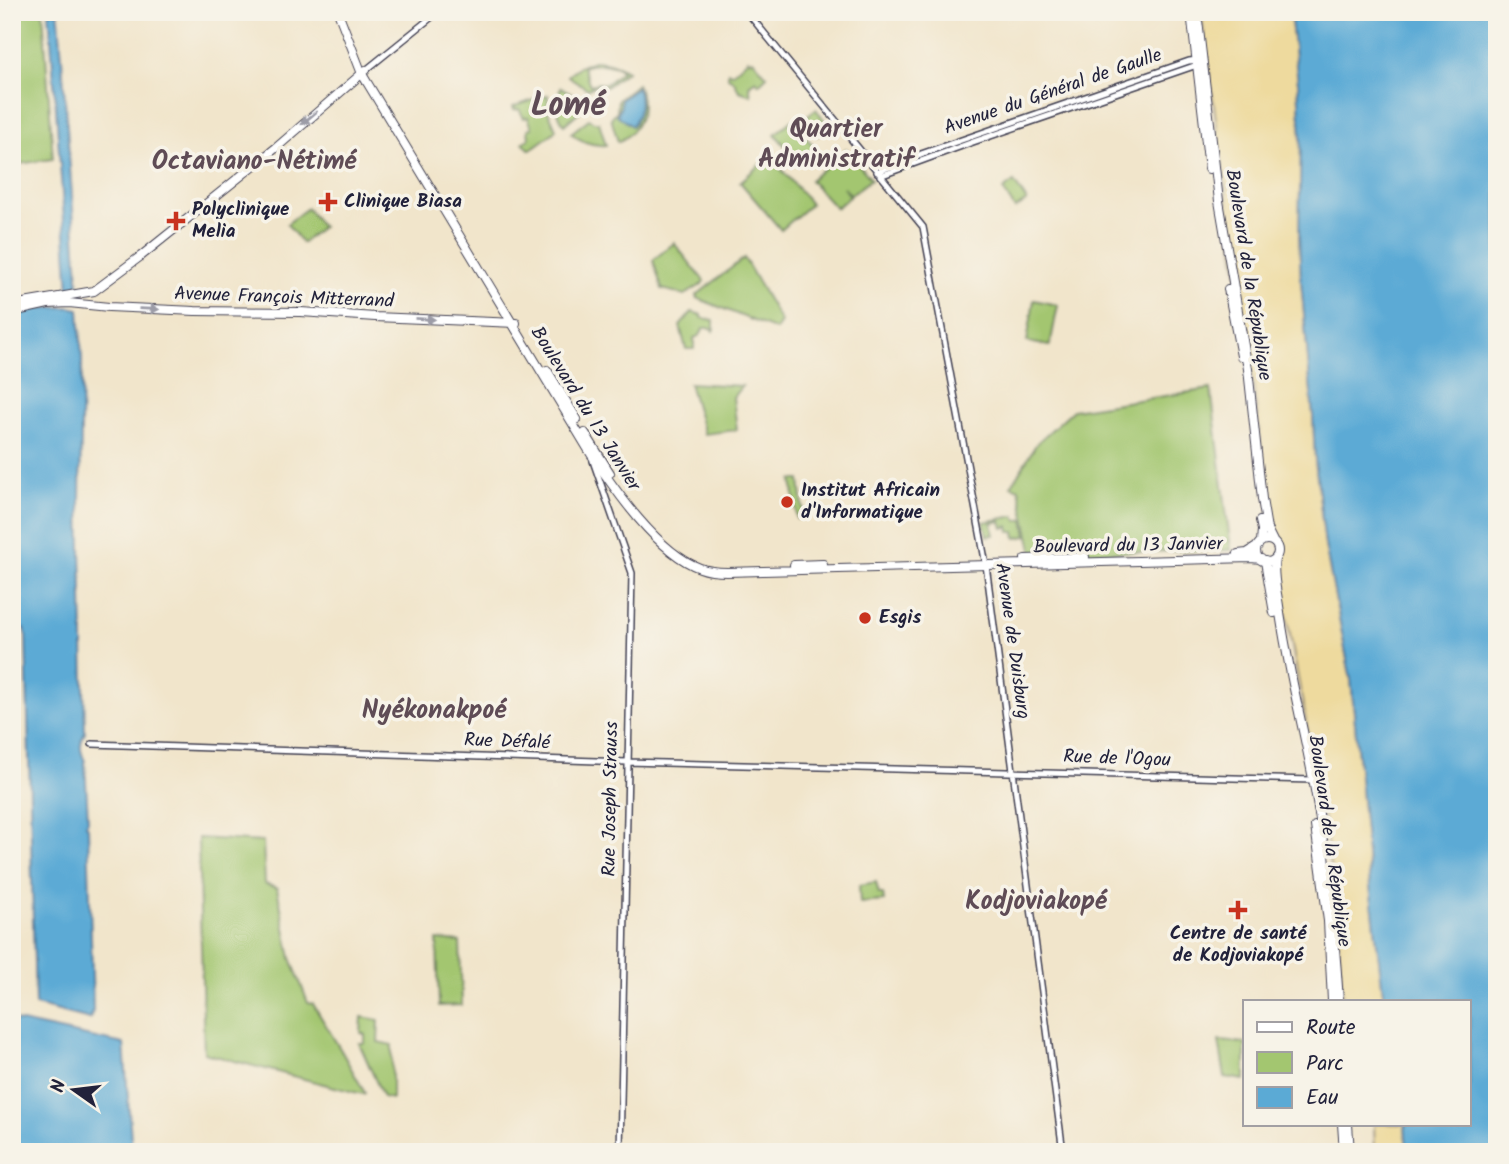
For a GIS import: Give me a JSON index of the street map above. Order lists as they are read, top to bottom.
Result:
{
  "streets": {
    "highway": ["Boulevard de la République", "Avenue François Mitterrand", "Boulevard du 13 Janvier"],
    "street": [
      "Avenue du Général de Gaulle",
      "Avenue de Duisburg",
      "Rue Défalé",
      "Rue de l'Ogou",
      "Rue Joseph Strauss"
    ]
  },
  "crossings": [
    ["Avenue du Général de Gaulle", "Boulevard de la République"],
    ["Avenue du Général de Gaulle", "Avenue de Duisburg"],
    ["Boulevard de la République", "Boulevard du 13 Janvier"],
    ["Boulevard de la République", "Rue de l'Ogou"],
    ["Avenue François Mitterrand", "Boulevard du 13 Janvier"],
    ["Boulevard du 13 Janvier", "Avenue de Duisburg"],
    ["Boulevard du 13 Janvier", "Rue Joseph Strauss"],
    ["Avenue de Duisburg", "Rue de l'Ogou"],
    ["Rue Défalé", "Rue de l'Ogou"],
    ["Rue Défalé", "Rue Joseph Strauss"]
  ],
  "one_way": ["Avenue François Mitterrand"],
  "districts": [
    "Lomé",
    "Quartier Administratif",
    "Octaviano-Nétimé",
    "Nyékonakpoé",
    "Kodjoviakopé"
  ],
  "places": {
    "health": ["Clinique Biasa", "Polyclinique Melia", "Centre de santé de Kodjoviakopé"],
    "other": ["Institut Africain d'Informatique", "Esgis"]
  },
  "legend": ["Route", "Parc", "Eau"],
  "north": "left"
}
